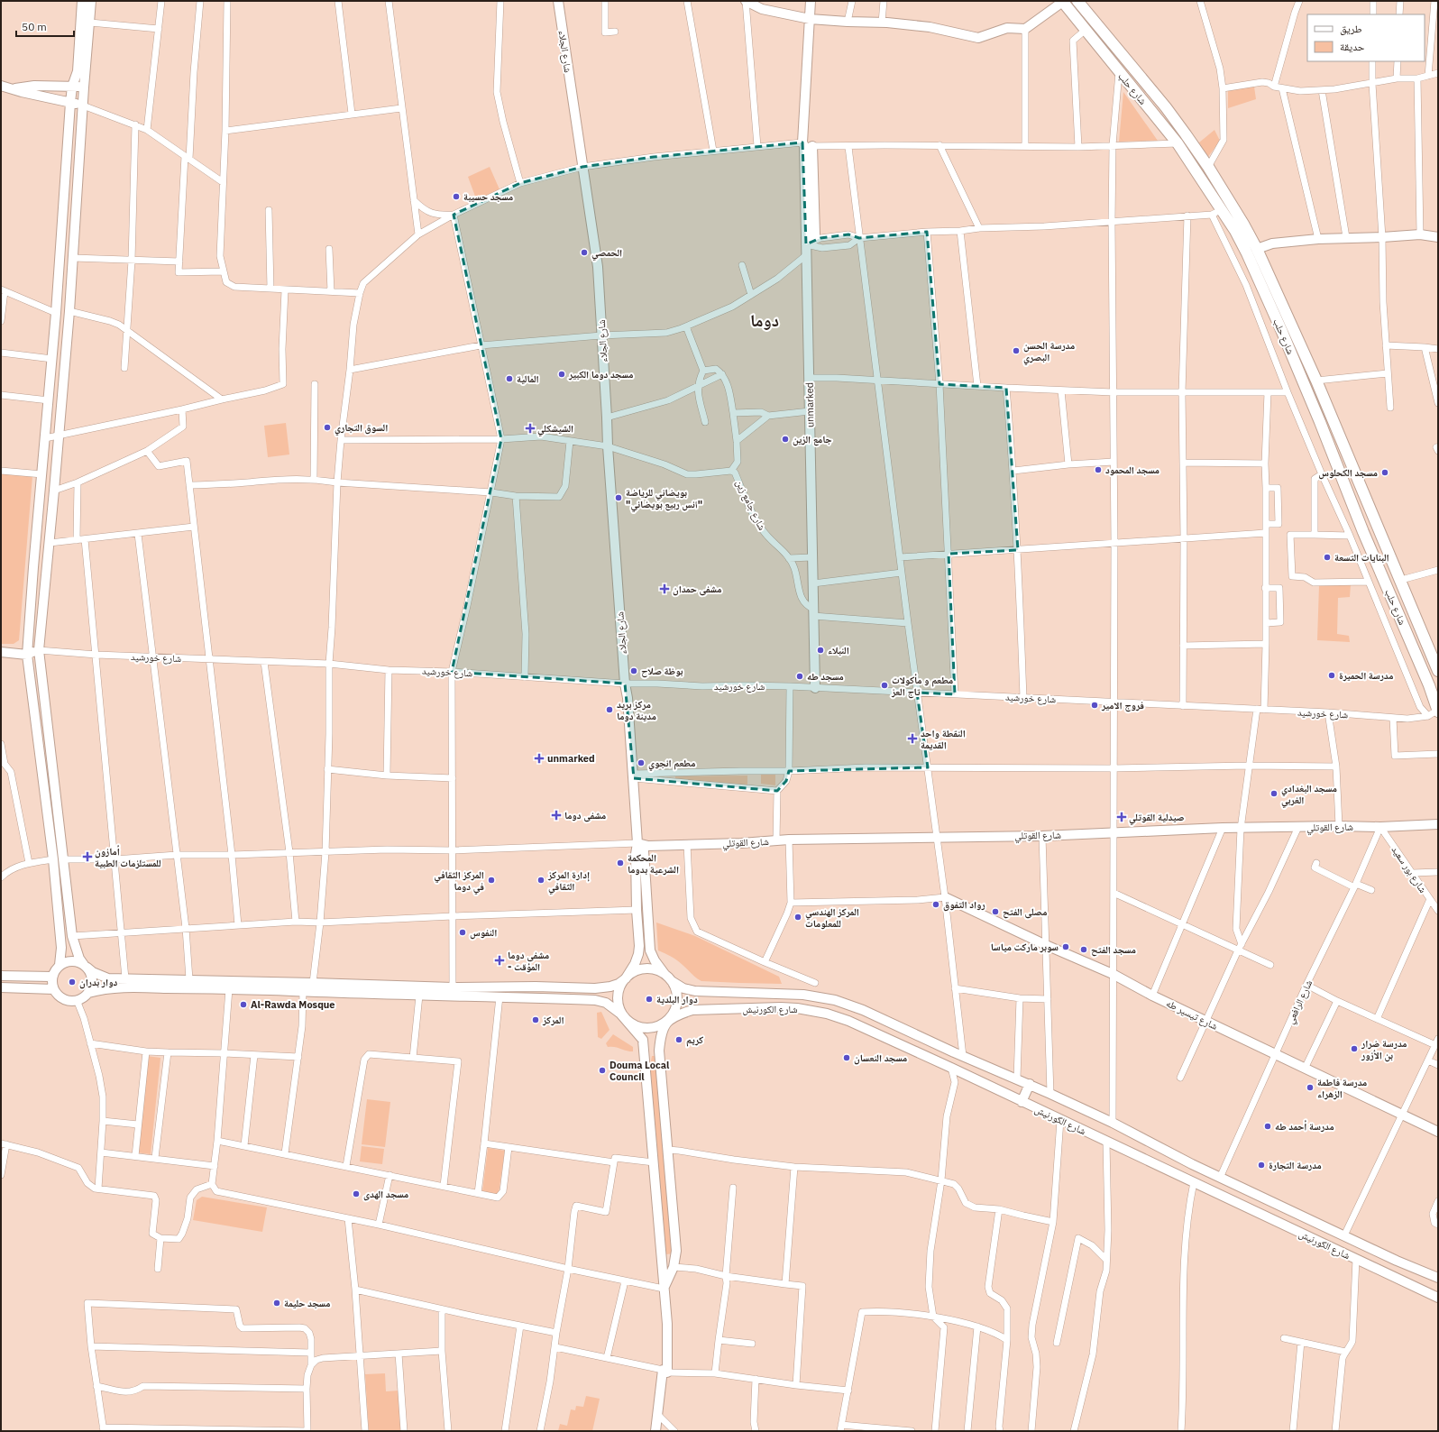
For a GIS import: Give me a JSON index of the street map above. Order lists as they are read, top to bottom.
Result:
{
  "streets": {
    "main road": [
      "شارع الجلاء",
      "شارع حلب",
      "unmarked",
      "شارع القوتلي",
      "شارع الكورنيش",
      "شارع تيسير طه"
    ],
    "street": [
      "شارع جامع زين",
      "شارع خورشيد",
      "شارع بور سعيد",
      "شارع الرافعي"
    ]
  },
  "crossings": [
    ["شارع الجلاء", "شارع جامع زين"],
    ["شارع الجلاء", "شارع خورشيد"],
    ["شارع الجلاء", "شارع القوتلي"],
    ["شارع حلب", "شارع خورشيد"],
    ["unmarked", "شارع جامع زين"],
    ["unmarked", "شارع خورشيد"],
    ["شارع القوتلي", "شارع بور سعيد"],
    ["شارع القوتلي", "شارع الرافعي"],
    ["شارع بور سعيد", "شارع الرافعي"],
    ["شارع الرافعي", "شارع الكورنيش"],
    ["شارع الرافعي", "شارع تيسير طه"]
  ],
  "districts": ["دوما"],
  "places": {
    "other": [
      "مسجد حسيبة",
      "الحمصي",
      "مدرسة الحسن البصري",
      "مسجد دوما الكبير",
      "المالية",
      "السوق التجاري",
      "جامع الزين",
      "مسجد المحمود",
      "مسجد الكحلوس",
      "بويضاني للرياضة \"انس ربيع بويضاني\"",
      "البنايات التسعة",
      "النبلاء",
      "بوظة صلاح",
      "مدرسة الحميرة",
      "مسجد طه",
      "مطعم و مأكولات تاج العز",
      "فروج الامير",
      "مركز بريد مدينة دوما",
      "مطعم انجوي",
      "مسجد البغدادي الغربي",
      "المحكمة الشرعية بدوما",
      "المركز الثقافي في دوما",
      "إدارة المركز الثقافي",
      "رواد التفوق",
      "مصلى الفتح",
      "المركز الهندسي للمعلومات",
      "النفوس",
      "سوبر ماركت مياسا",
      "مسجد الفتح",
      "دوار بدران",
      "دوار البلدية",
      "Al-Rawda Mosque",
      "المركز",
      "كريم",
      "مدرسة ضرار بن الأزور",
      "مسجد النعسان",
      "Douma Local Council",
      "مدرسة فاطمة الزهراء",
      "مدرسة أحمد طه",
      "مدرسة التجارة",
      "مسجد الهدى",
      "مسجد حليمة"
    ],
    "health": [
      "الشيشكلي",
      "مشفى حمدان",
      "النقطة واحد القديمة",
      "unmarked",
      "مشفى دوما",
      "صيدلية القوتلي",
      "أمازون للمستلزمات الطبية",
      "مشفى دوما - المؤقت"
    ]
  },
  "legend": ["طريق", "حديقة"],
  "scale_bar": "50 m"
}
